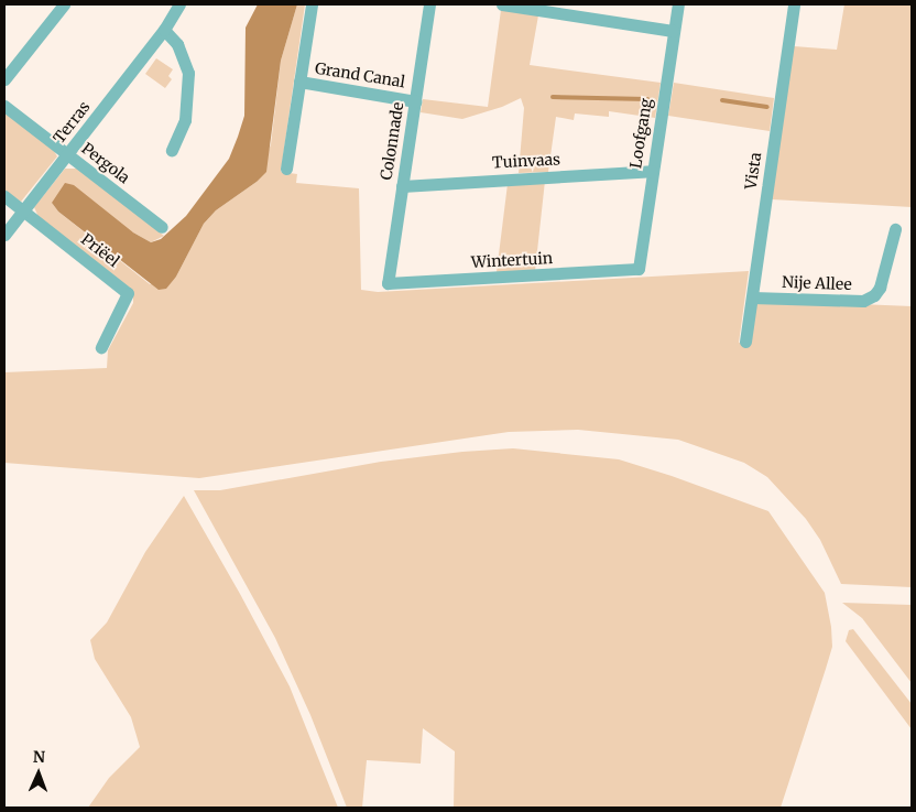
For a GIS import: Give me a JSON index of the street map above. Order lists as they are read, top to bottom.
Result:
{
  "streets": {
    "street": [
      "Grand Canal",
      "Terras",
      "Loofgang",
      "Colonnade",
      "Tuinvaas",
      "Pergola",
      "Vista",
      "Priëel",
      "Wintertuin",
      "Nije Allee"
    ]
  },
  "crossings": [
    ["Grand Canal", "Colonnade"],
    ["Terras", "Pergola"],
    ["Terras", "Priëel"],
    ["Loofgang", "Tuinvaas"],
    ["Loofgang", "Wintertuin"],
    ["Colonnade", "Tuinvaas"],
    ["Colonnade", "Wintertuin"],
    ["Vista", "Nije Allee"]
  ],
  "north": "top"
}
